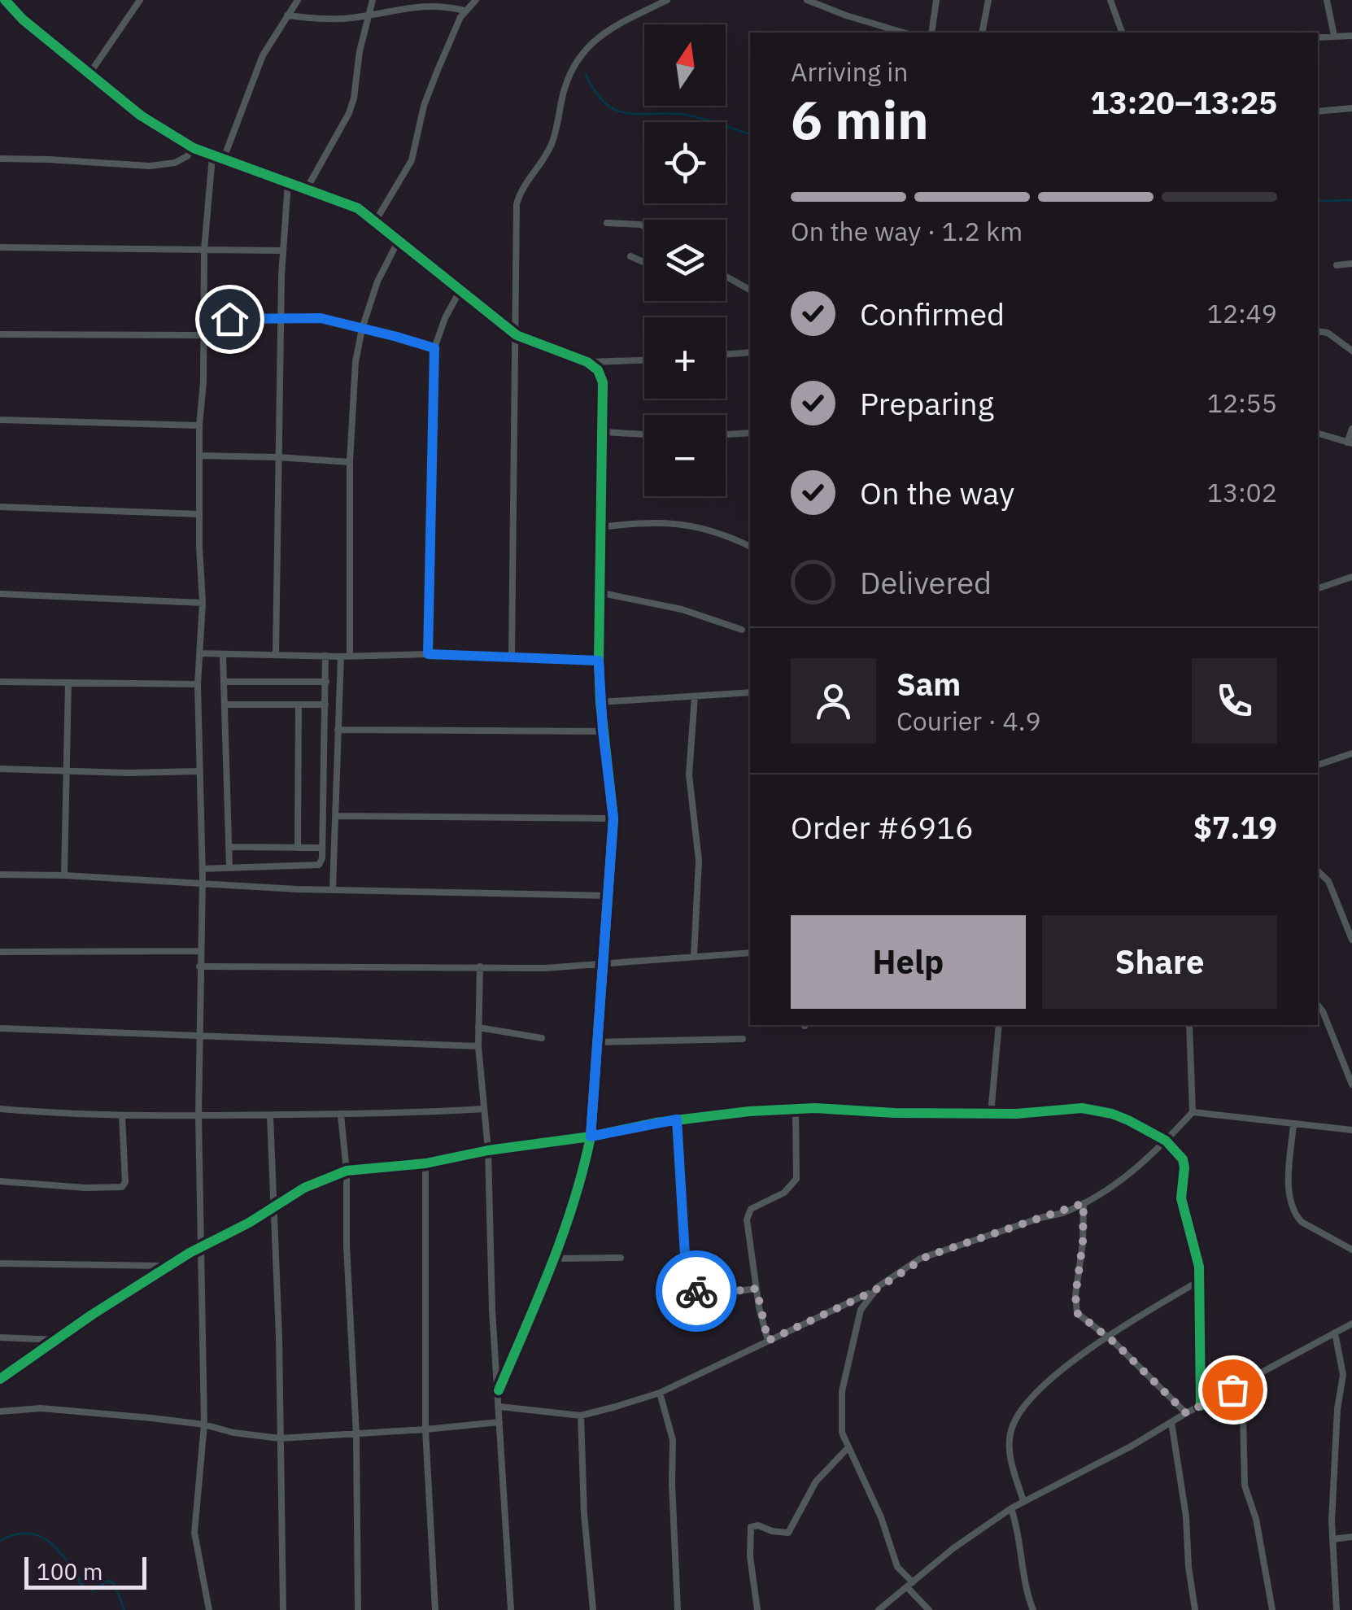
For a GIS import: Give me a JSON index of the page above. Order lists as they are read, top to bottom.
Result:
{
  "scale_bar": "100 m",
  "north": "top",
  "page": {
    "map_buttons": ["+", "−"],
    "heading": ["6 min", "Arriving in", "13:20–13:25"],
    "panel": [
      "Sam",
      "Courier · 4.9",
      "Order #6916",
      "$7.19"
    ],
    "bar": "On the way · 1.2 km",
    "list": [
      ["Confirmed", "12:49"],
      ["Preparing", "12:55"],
      ["On the way", "13:02"],
      "Delivered"
    ],
    "buttons": ["Help", "Share"],
    "scale": "100 m"
  }
}
